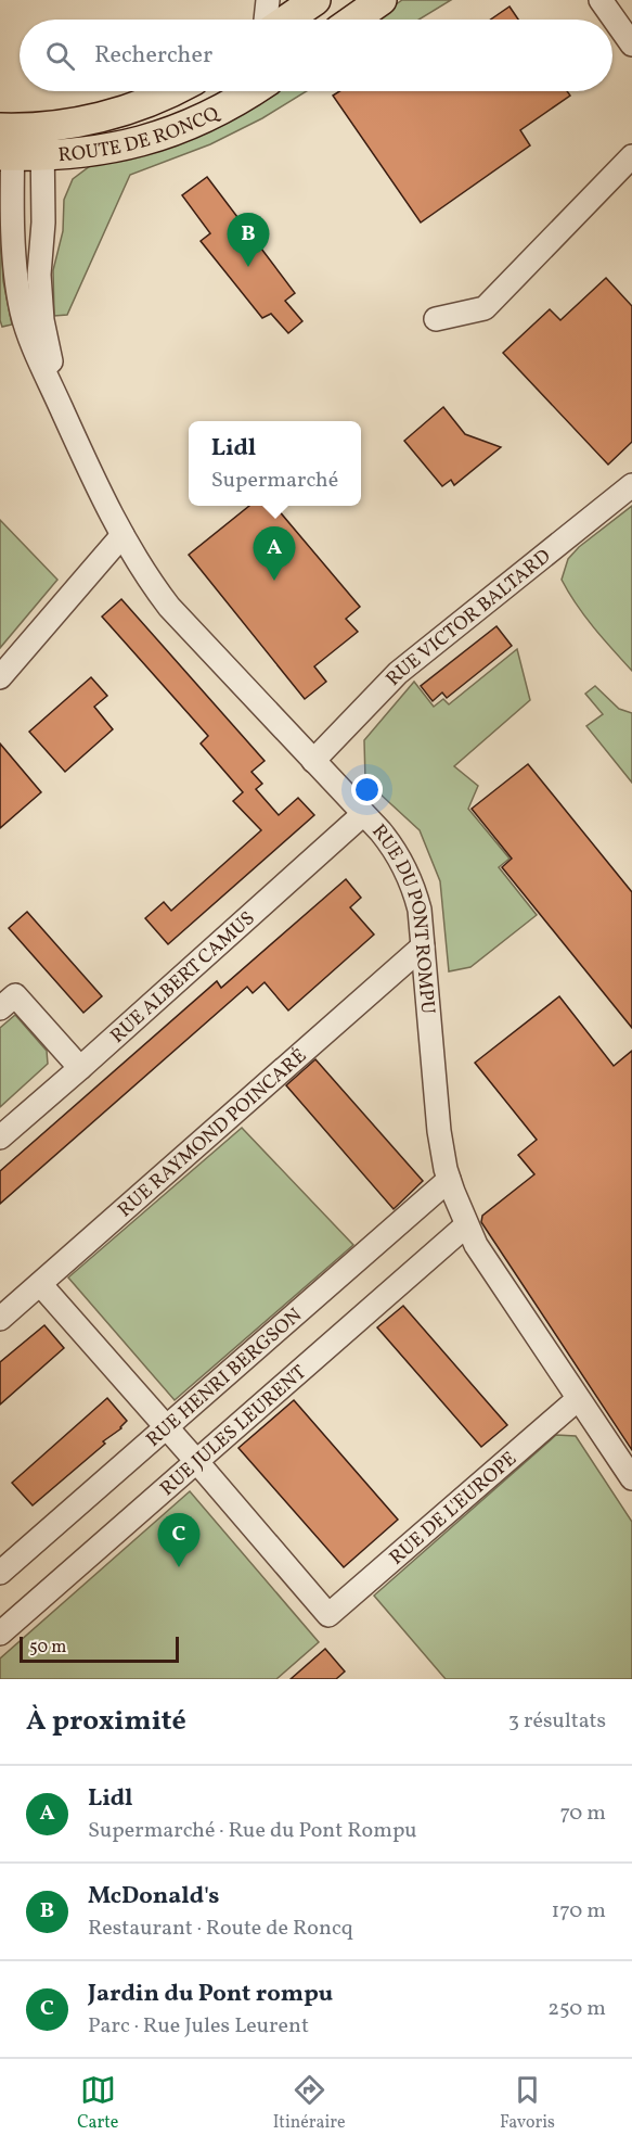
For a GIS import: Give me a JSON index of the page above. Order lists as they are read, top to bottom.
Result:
{
  "streets": {
    "main road": ["ROUTE DE RONCQ"],
    "street": [
      "RUE VICTOR BALTARD",
      "RUE DU PONT ROMPU",
      "RUE ALBERT CAMUS",
      "RUE RAYMOND POINCARÉ",
      "RUE HENRI BERGSON",
      "RUE JULES LEURENT",
      "RUE DE L'EUROPE"
    ]
  },
  "crossings": [
    ["ROUTE DE RONCQ", "RUE DU PONT ROMPU"],
    ["RUE VICTOR BALTARD", "RUE DU PONT ROMPU"],
    ["RUE DU PONT ROMPU", "RUE ALBERT CAMUS"],
    ["RUE DU PONT ROMPU", "RUE RAYMOND POINCARÉ"],
    ["RUE DU PONT ROMPU", "RUE HENRI BERGSON"],
    ["RUE DU PONT ROMPU", "RUE JULES LEURENT"],
    ["RUE DU PONT ROMPU", "RUE DE L'EUROPE"],
    ["RUE JULES LEURENT", "RUE DE L'EUROPE"]
  ],
  "scale_bar": "50 m",
  "page": {
    "search": "Rechercher",
    "pins": ["B", "A", "C"],
    "popup": ["Lidl", "Supermarché"],
    "scale": "50 m",
    "heading": ["À proximité", "3 résultats"],
    "list": [
      {
        "mark": "A",
        "name": "Lidl",
        "note": "Supermarché · Rue du Pont Rompu",
        "value": "70 m"
      },
      {
        "mark": "B",
        "name": "McDonald's",
        "note": "Restaurant · Route de Roncq",
        "value": "170 m"
      },
      {
        "mark": "C",
        "name": "Jardin du Pont rompu",
        "note": "Parc · Rue Jules Leurent",
        "value": "250 m"
      }
    ],
    "nav": ["Carte", "Itinéraire", "Favoris"]
  }
}
